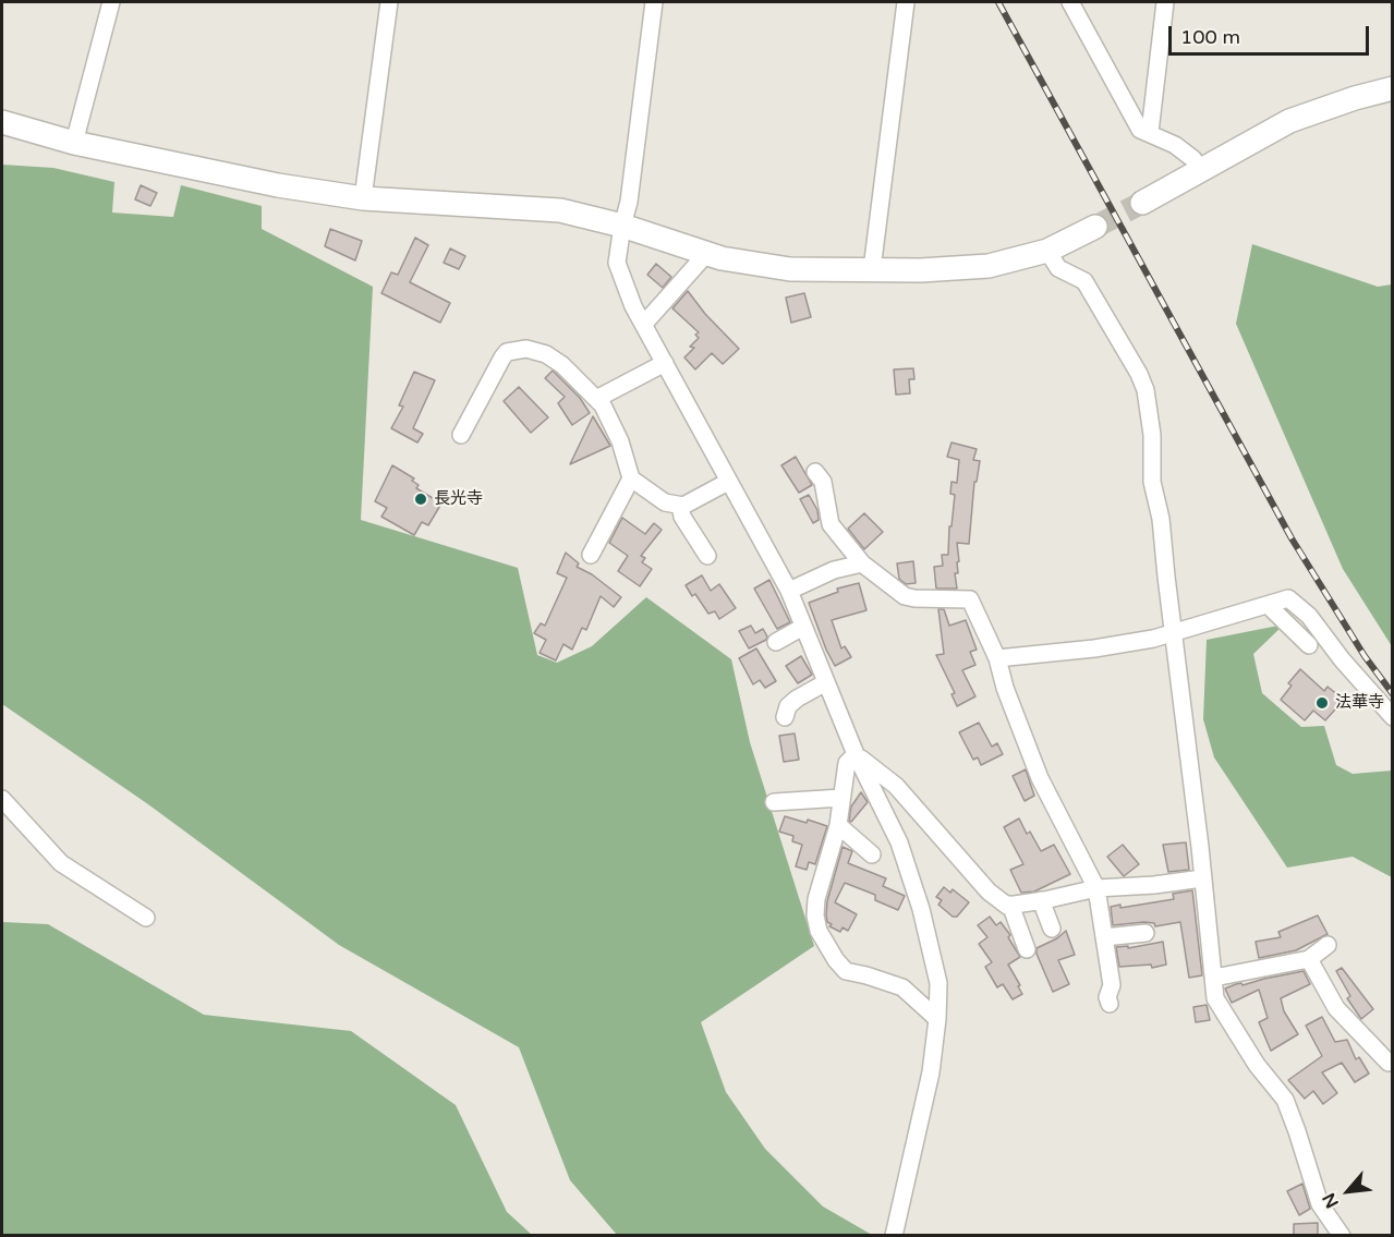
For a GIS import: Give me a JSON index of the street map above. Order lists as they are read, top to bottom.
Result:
{
  "places": ["長光寺", "法華寺"],
  "scale_bar": "100 m",
  "north": "bottom left"
}
